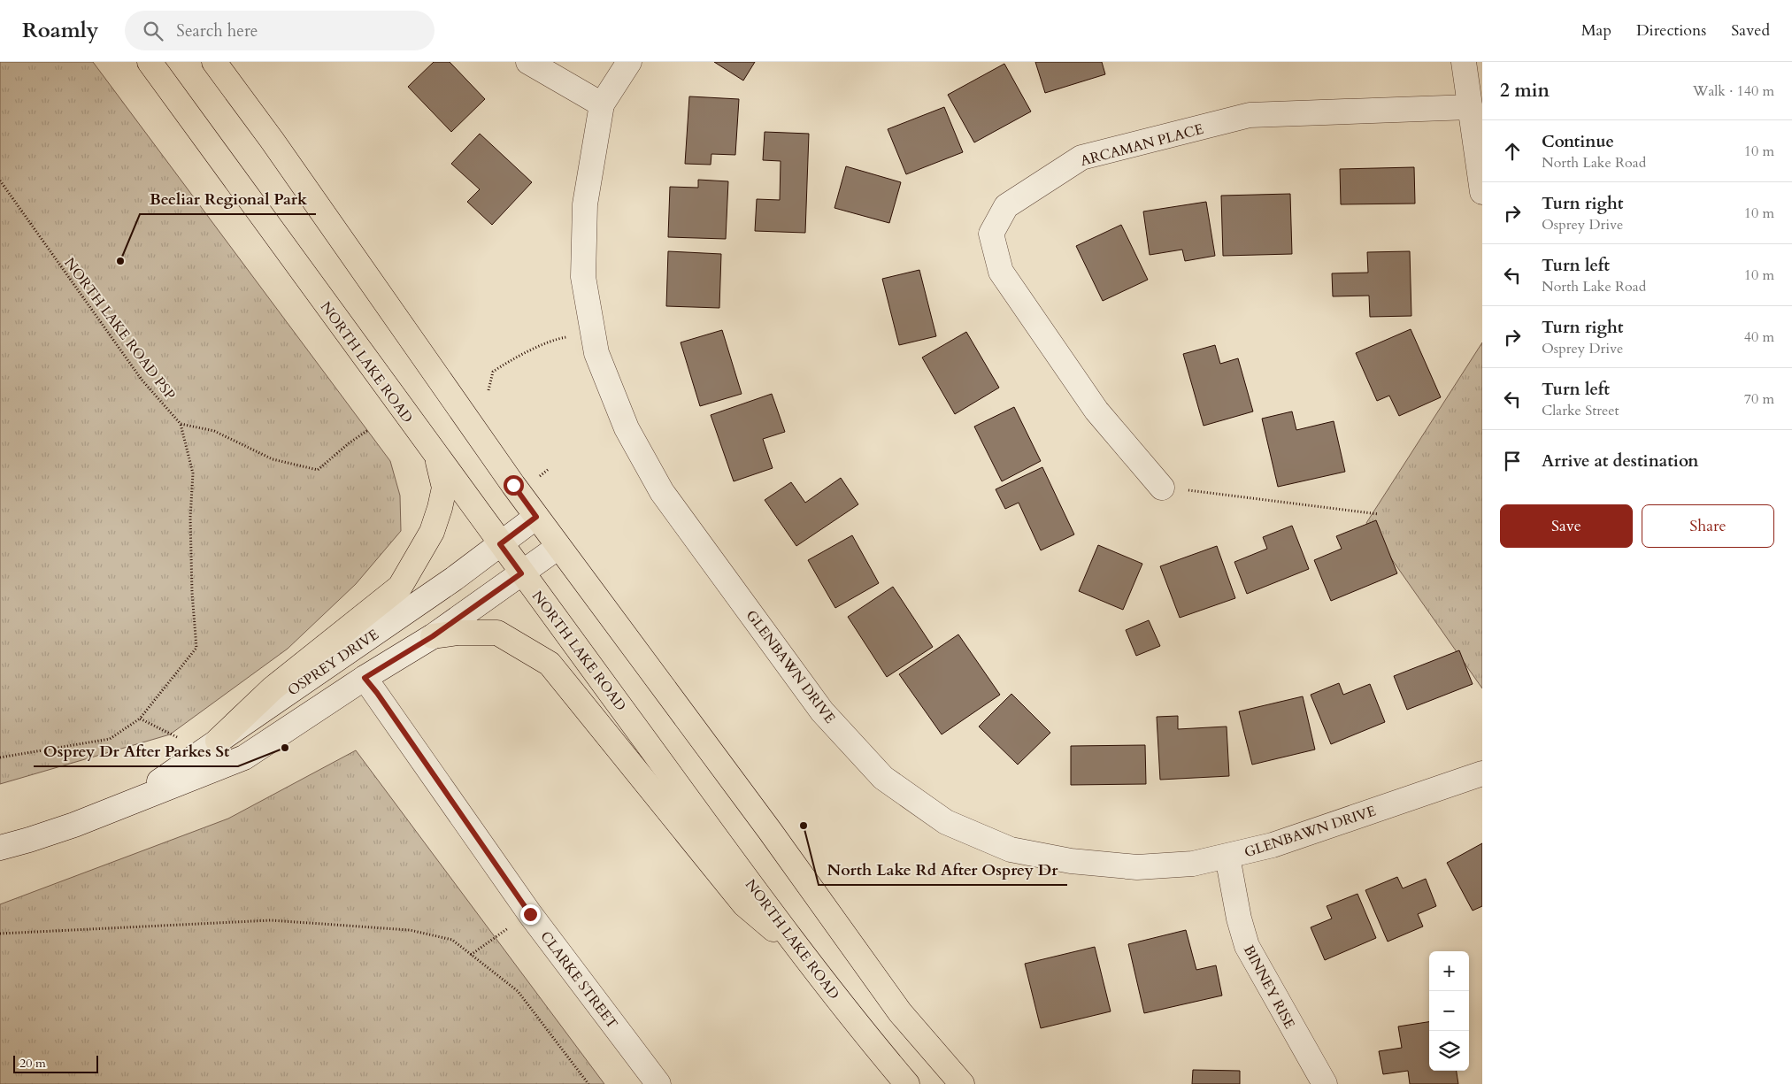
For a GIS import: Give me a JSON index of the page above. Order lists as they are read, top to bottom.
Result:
{
  "streets": {
    "main road": ["NORTH LAKE ROAD"],
    "street": [
      "ARCAMAN PLACE",
      "OSPREY DRIVE",
      "GLENBAWN DRIVE",
      "CLARKE STREET",
      "BINNEY RISE"
    ],
    "path": ["NORTH LAKE ROAD PSP"]
  },
  "crossings": [
    ["NORTH LAKE ROAD", "OSPREY DRIVE"],
    ["OSPREY DRIVE", "CLARKE STREET"],
    ["GLENBAWN DRIVE", "BINNEY RISE"]
  ],
  "places": ["Beeliar Regional Park", "Osprey Dr After Parkes St", "North Lake Rd After Osprey Dr"],
  "scale_bar": "20 m",
  "page": {
    "header": "Roamly",
    "search": "Search here",
    "nav": ["Map", "Directions", "Saved"],
    "heading": ["2 min", "Walk · 140 m"],
    "list": [
      ["Continue", "North Lake Road", "10 m"],
      ["Turn right", "Osprey Drive", "10 m"],
      ["Turn left", "North Lake Road", "10 m"],
      ["Turn right", "Osprey Drive", "40 m"],
      ["Turn left", "Clarke Street", "70 m"],
      "Arrive at destination"
    ],
    "buttons": ["Save", "Share"],
    "map_buttons": ["+", "−"],
    "scale": "20 m"
  }
}
